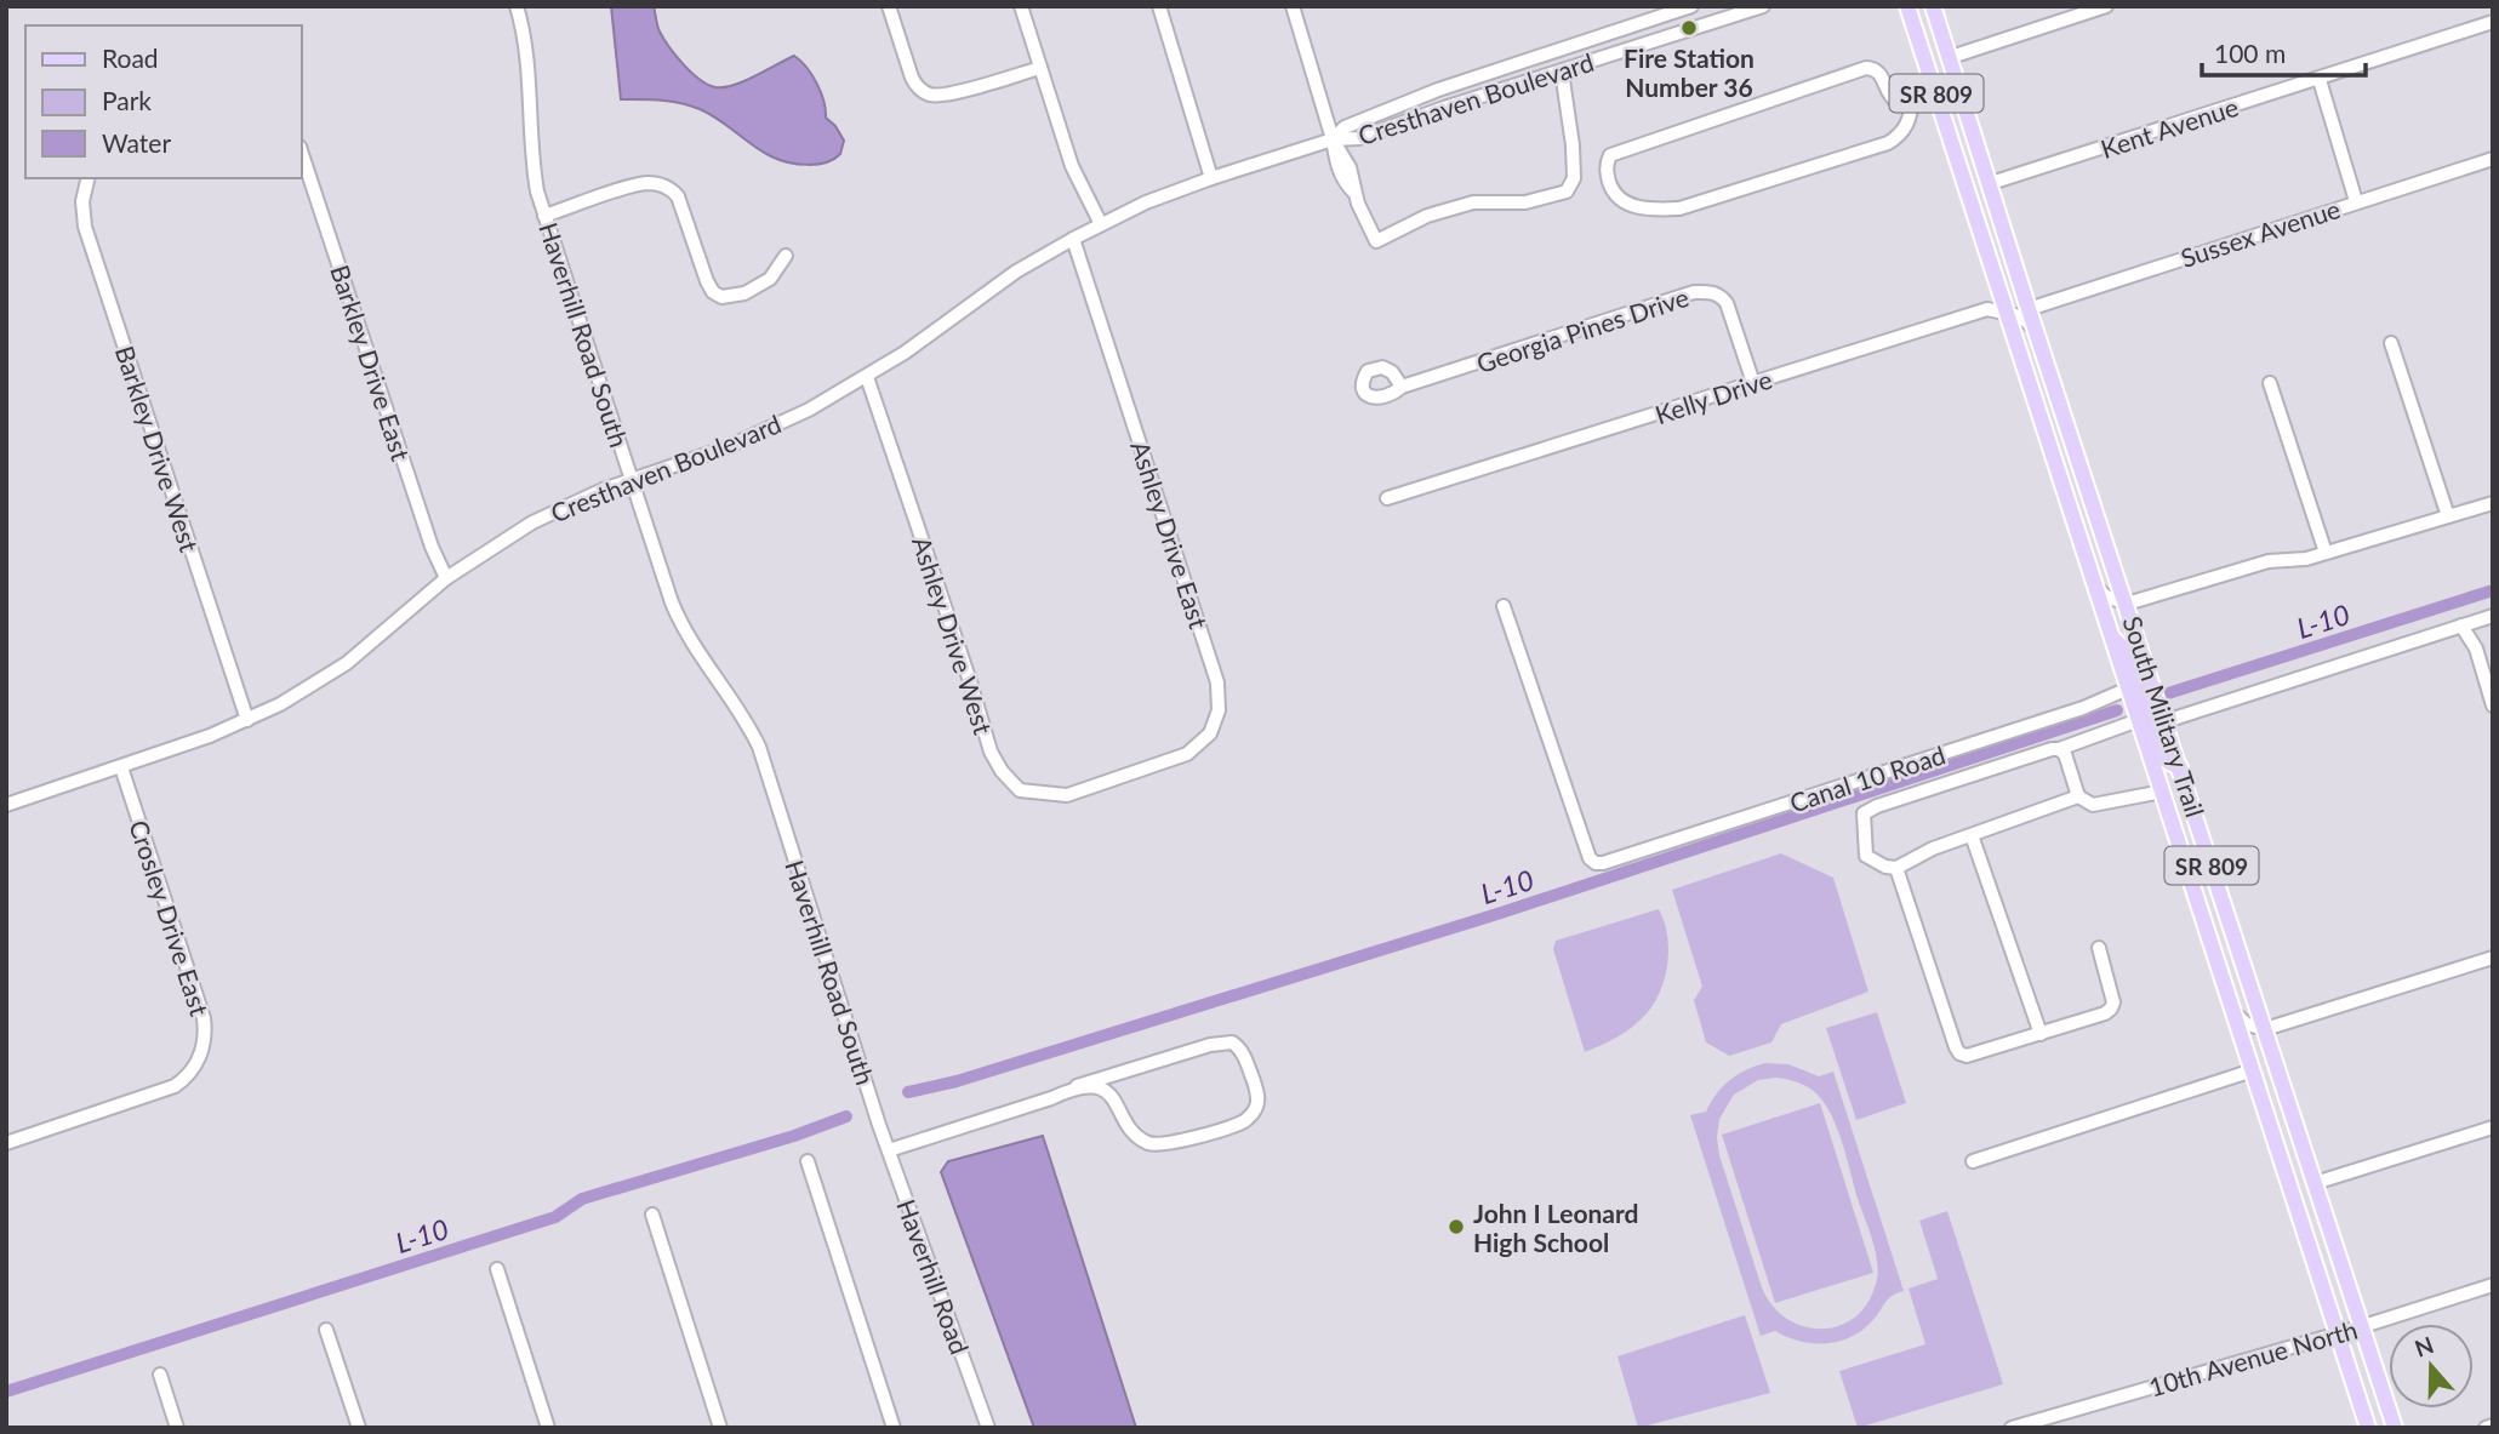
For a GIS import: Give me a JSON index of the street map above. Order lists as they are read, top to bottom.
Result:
{
  "streets": {
    "main road": ["SR 809", "South Military Trail"],
    "street": [
      "Cresthaven Boulevard",
      "Kent Avenue",
      "Sussex Avenue",
      "Georgia Pines Drive",
      "Haverhill Road South",
      "Barkley Drive East",
      "Kelly Drive",
      "Barkley Drive West",
      "Ashley Drive East",
      "Ashley Drive West",
      "Canal 10 Road",
      "Crosley Drive East",
      "Haverhill Road",
      "10th Avenue North"
    ]
  },
  "crossings": [
    ["Cresthaven Boulevard", "Haverhill Road South"],
    ["Cresthaven Boulevard", "Barkley Drive East"],
    ["Cresthaven Boulevard", "Barkley Drive West"],
    ["Cresthaven Boulevard", "Ashley Drive East"],
    ["Cresthaven Boulevard", "Ashley Drive West"],
    ["Cresthaven Boulevard", "Crosley Drive East"],
    ["Kent Avenue", "South Military Trail"],
    ["Sussex Avenue", "South Military Trail"],
    ["Georgia Pines Drive", "Kelly Drive"],
    ["Haverhill Road South", "Haverhill Road"],
    ["Kelly Drive", "South Military Trail"],
    ["Ashley Drive East", "Ashley Drive West"],
    ["South Military Trail", "Canal 10 Road"],
    ["South Military Trail", "10th Avenue North"]
  ],
  "water": ["L-10"],
  "places": ["Fire Station Number 36", "John I Leonard High School"],
  "legend": ["Road", "Park", "Water"],
  "scale_bar": "100 m",
  "north": "top"
}
